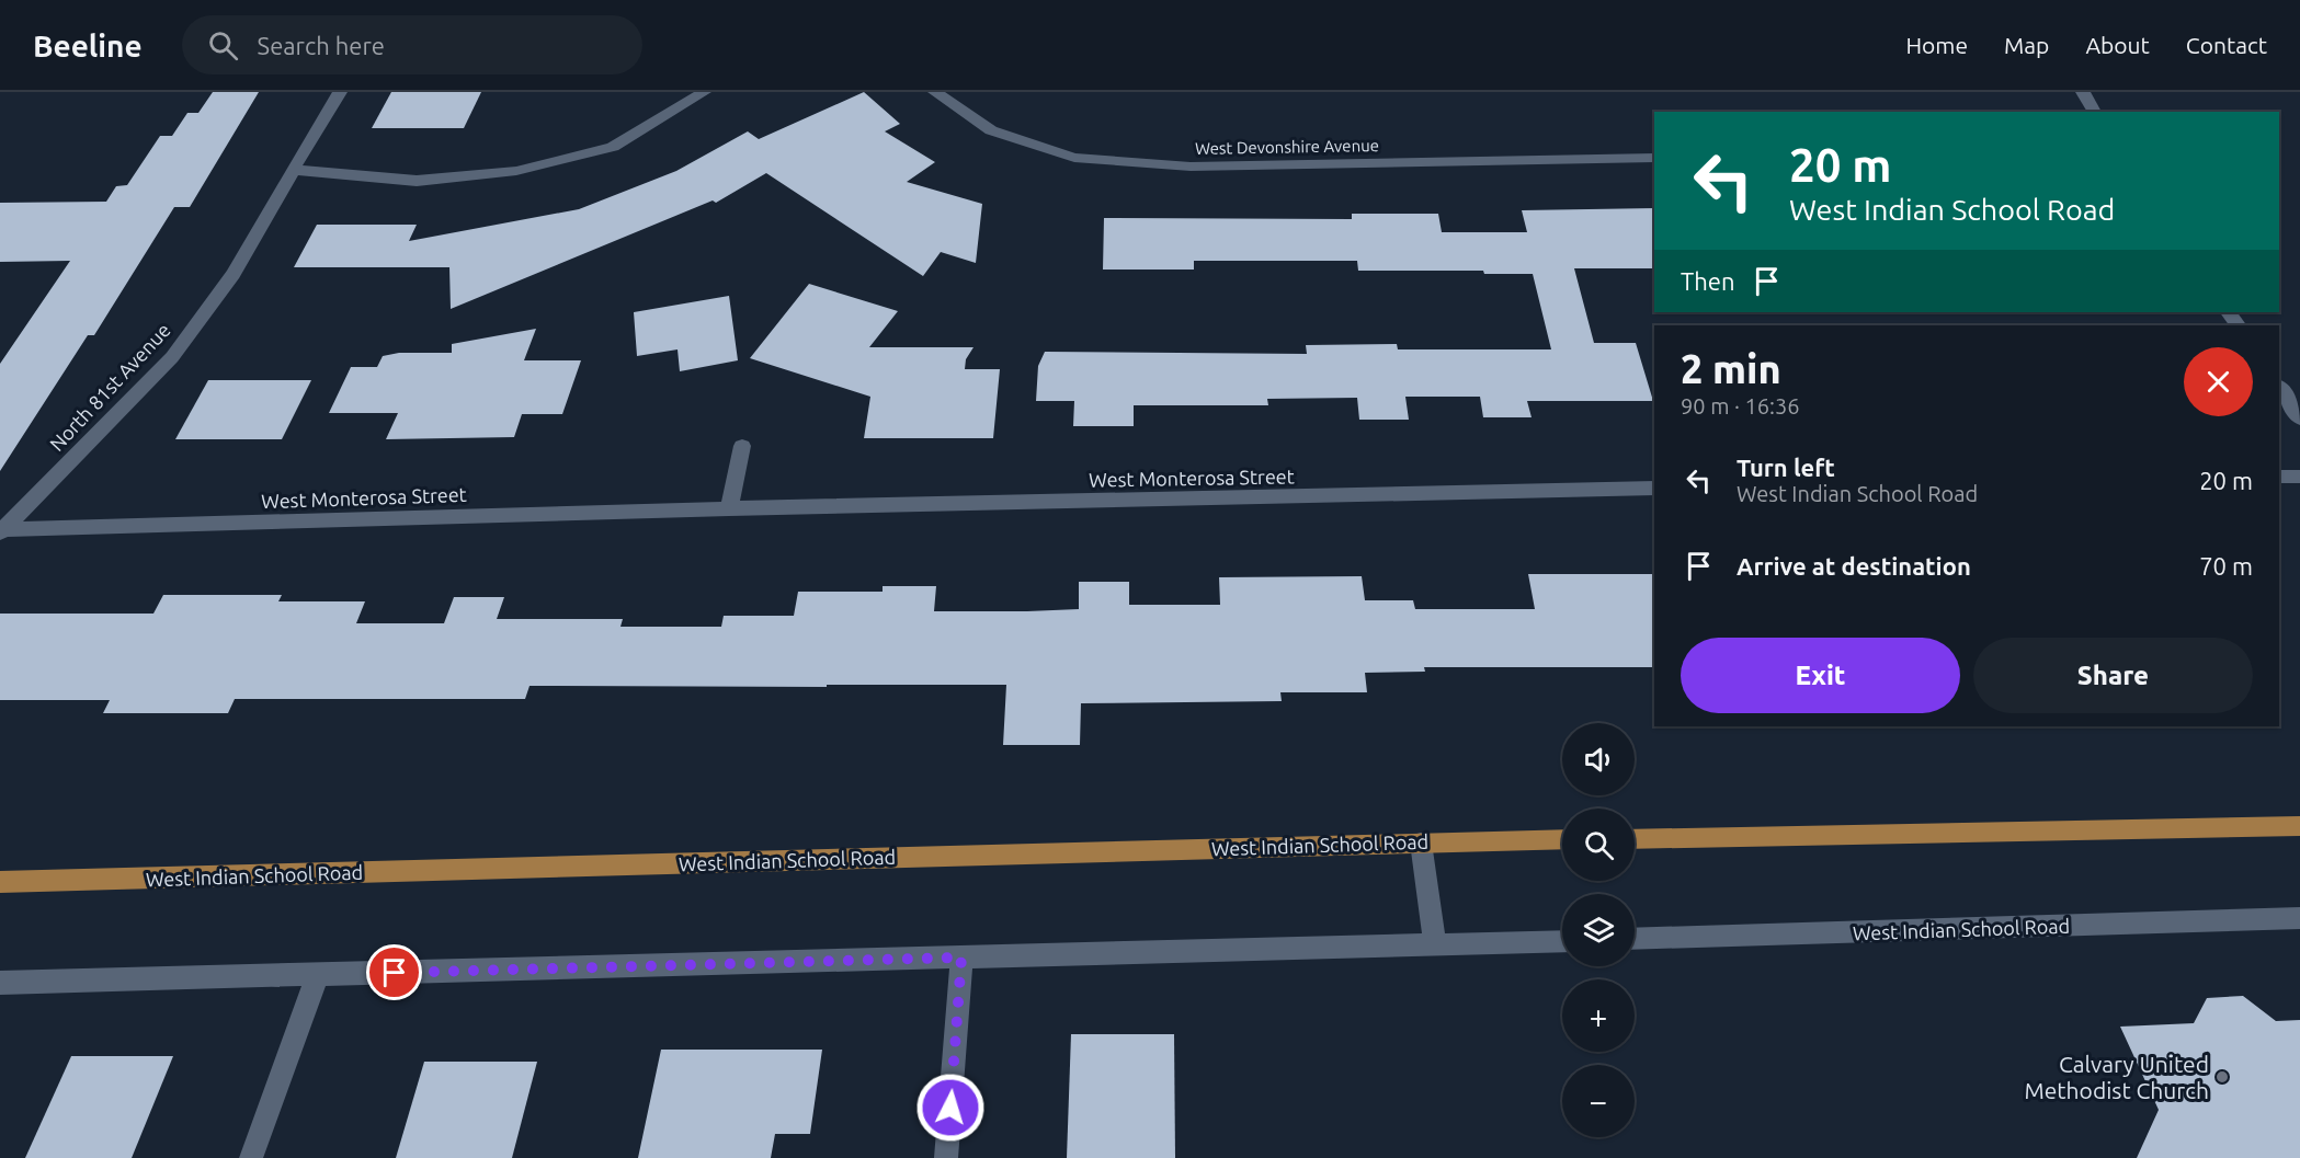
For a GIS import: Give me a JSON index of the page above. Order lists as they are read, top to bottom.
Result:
{
  "streets": {
    "main road": ["West Indian School Road"],
    "street": ["West Devonshire Avenue", "North 81st Avenue", "West Monterosa Street"]
  },
  "crossings": [
    ["North 81st Avenue", "West Monterosa Street"]
  ],
  "places": ["Calvary United Methodist Church"],
  "page": {
    "header": "Beeline",
    "search": "Search here",
    "nav": [
      "Home",
      "Map",
      "About",
      "Contact"
    ],
    "turn": ["20 m", "West Indian School Road"],
    "then": "Then",
    "heading": ["2 min", "90 m · 16:36"],
    "list": [
      {
        "name": "Turn left",
        "note": "West Indian School Road",
        "value": "20 m"
      },
      {
        "name": "Arrive at destination",
        "value": "70 m"
      }
    ],
    "buttons": ["Exit", "Share"],
    "map_buttons": ["+", "−"]
  }
}
